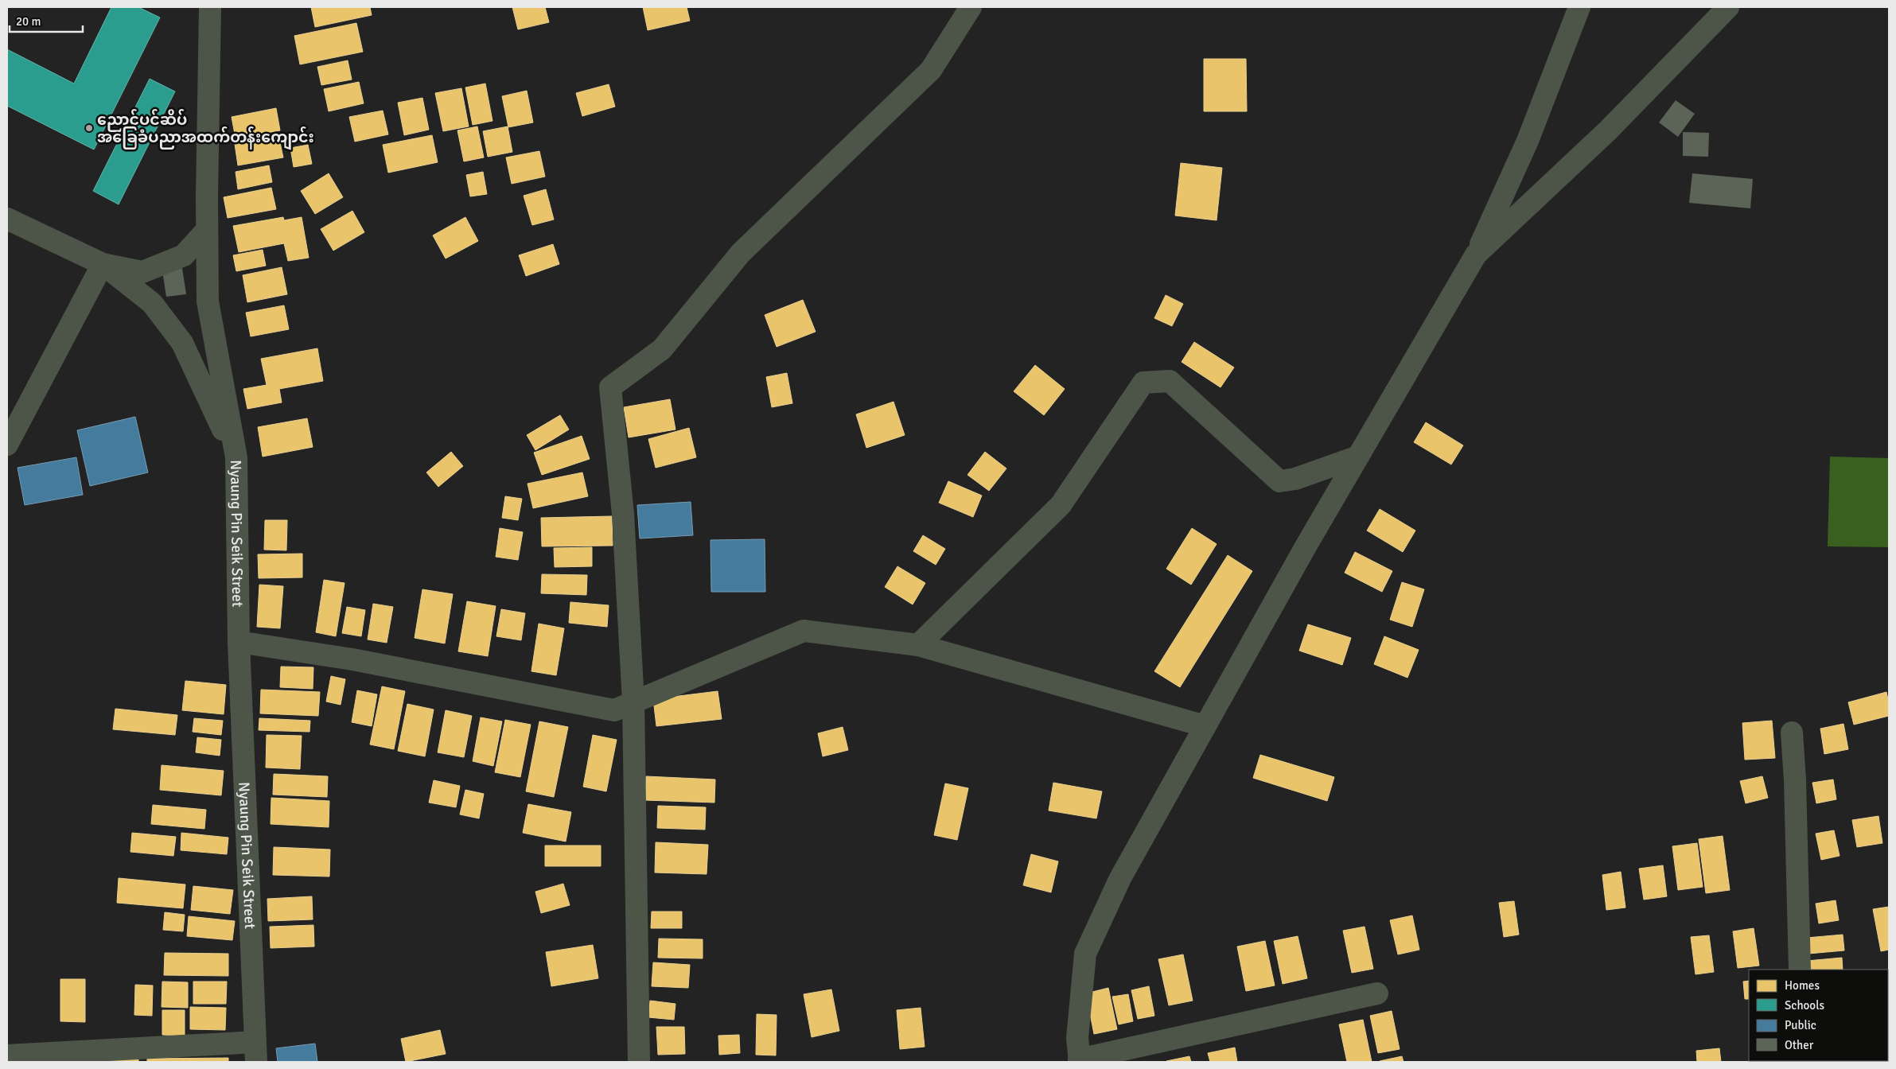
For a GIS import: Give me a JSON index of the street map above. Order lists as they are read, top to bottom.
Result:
{
  "streets": {
    "street": ["Nyaung Pin Seik Street"]
  },
  "places": ["ညောင်ပင်ဆိပ် အခြေခံပညာအထက်တန်းကျောင်း"],
  "legend": [
    "Homes",
    "Schools",
    "Public",
    "Other"
  ],
  "scale_bar": "20 m"
}
